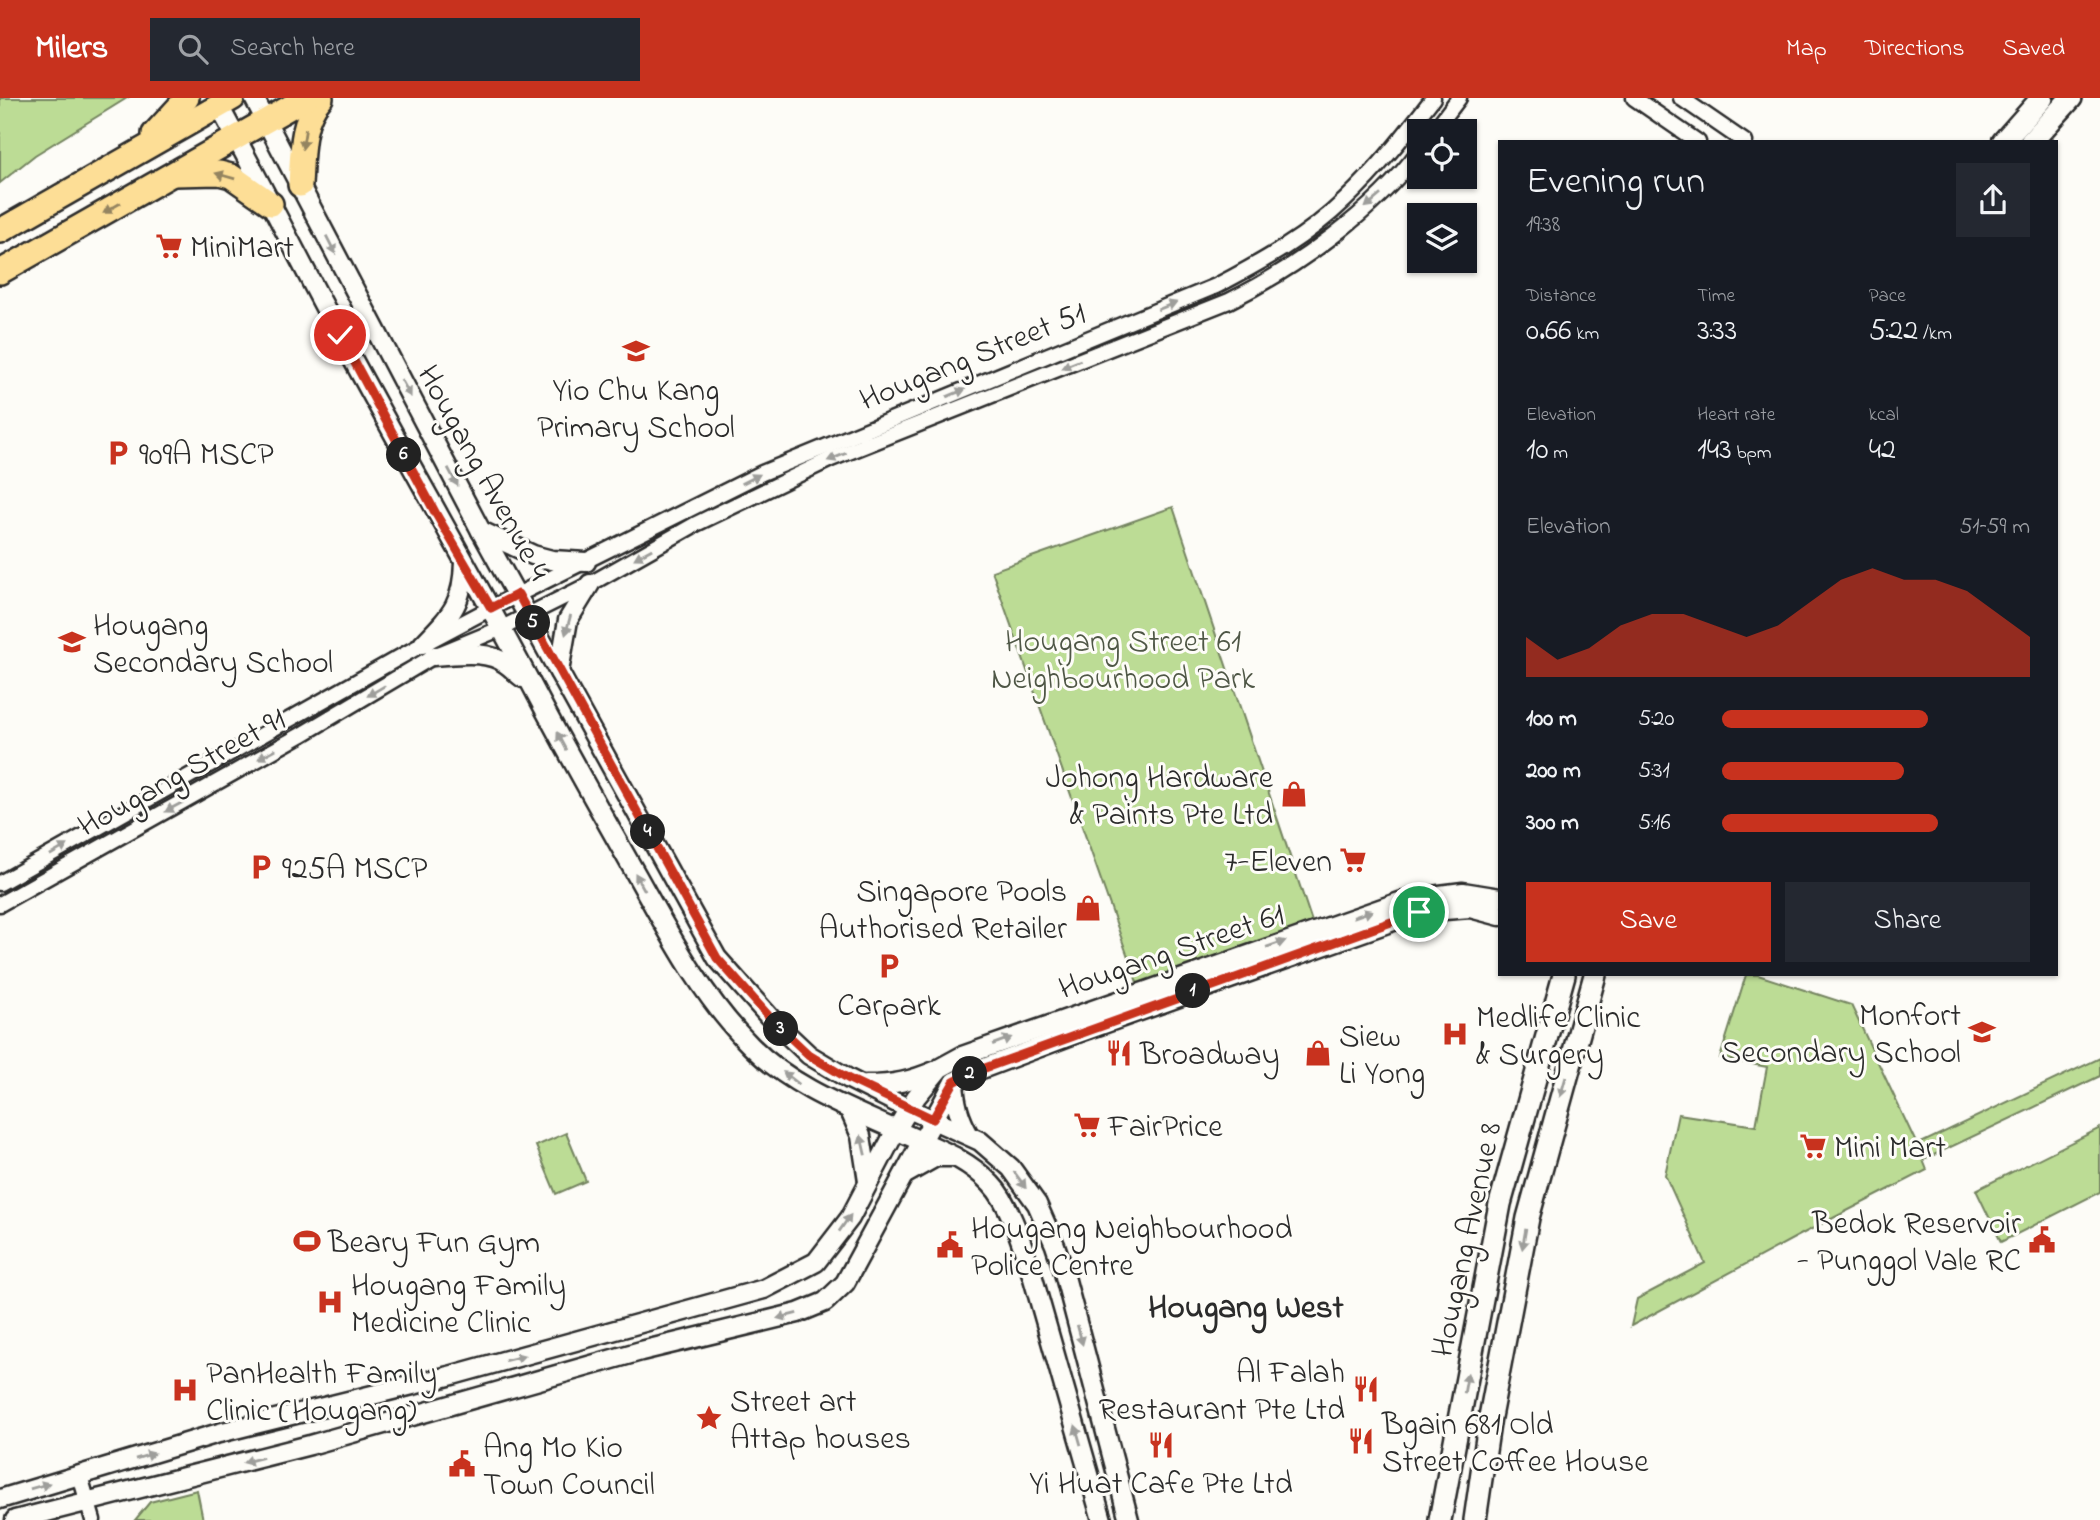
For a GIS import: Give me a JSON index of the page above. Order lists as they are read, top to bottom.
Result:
{
  "streets": {
    "main road": ["Hougang Avenue 8"],
    "street": [
      "Hougang Street 51",
      "Hougang Avenue 4",
      "Hougang Street 91",
      "Hougang Street 61"
    ]
  },
  "crossings": [
    ["Hougang Street 51", "Hougang Avenue 4"],
    ["Hougang Street 51", "Hougang Street 91"],
    ["Hougang Avenue 4", "Hougang Street 91"],
    ["Hougang Avenue 4", "Hougang Street 61"]
  ],
  "districts": ["Hougang West"],
  "parks": ["Hougang Street 61 Neighbourhood Park"],
  "places": {
    "supermarket": [
      "MiniMart",
      "7-Eleven",
      "FairPrice",
      "Mini Mart"
    ],
    "school or university": ["Yio Chu Kang Primary School", "Hougang Secondary School", "Monfort Secondary School"],
    "parking": ["909A MSCP", "925A MSCP", "Carpark"],
    "shop": ["Johong Hardware & Paints Pte Ltd", "Singapore Pools Authorised Retailer", "Siew Li Yong"],
    "hospital": ["Medlife Clinic & Surgery", "Hougang Family Medicine Clinic", "PanHealth Family Clinic (Hougang)"],
    "restaurant": [
      "Broadway",
      "Al Falah Restaurant Pte Ltd",
      "Bgain 681 Old Street Coffee House",
      "Yi Huat Cafe Pte Ltd"
    ],
    "public building": ["Bedok Reservoir - Punggol Vale RC", "Hougang Neighbourhood Police Centre", "Ang Mo Kio Town Council"],
    "sports": ["Beary Fun Gym"],
    "place": ["Street art Attap houses"]
  },
  "page": {
    "header": "Milers",
    "search": "Search here",
    "nav": ["Map", "Directions", "Saved"],
    "heading": ["Evening run", "19:38"],
    "stats": [
      ["Distance", "0.66 km"],
      ["Time", "3:33"],
      ["Pace", "5:22 /km"],
      ["Elevation", "10 m"],
      ["Heart rate", "143 bpm"],
      ["kcal", "42"]
    ],
    "pins": [
      "6",
      "5",
      "4",
      "1",
      "3",
      "2"
    ],
    "chart": ["Elevation", "51–59 m"],
    "list": [
      {
        "name": "100 m",
        "note": "5:20"
      },
      {
        "name": "200 m",
        "note": "5:31"
      },
      {
        "name": "300 m",
        "note": "5:16"
      }
    ],
    "buttons": ["Save", "Share"]
  }
}
